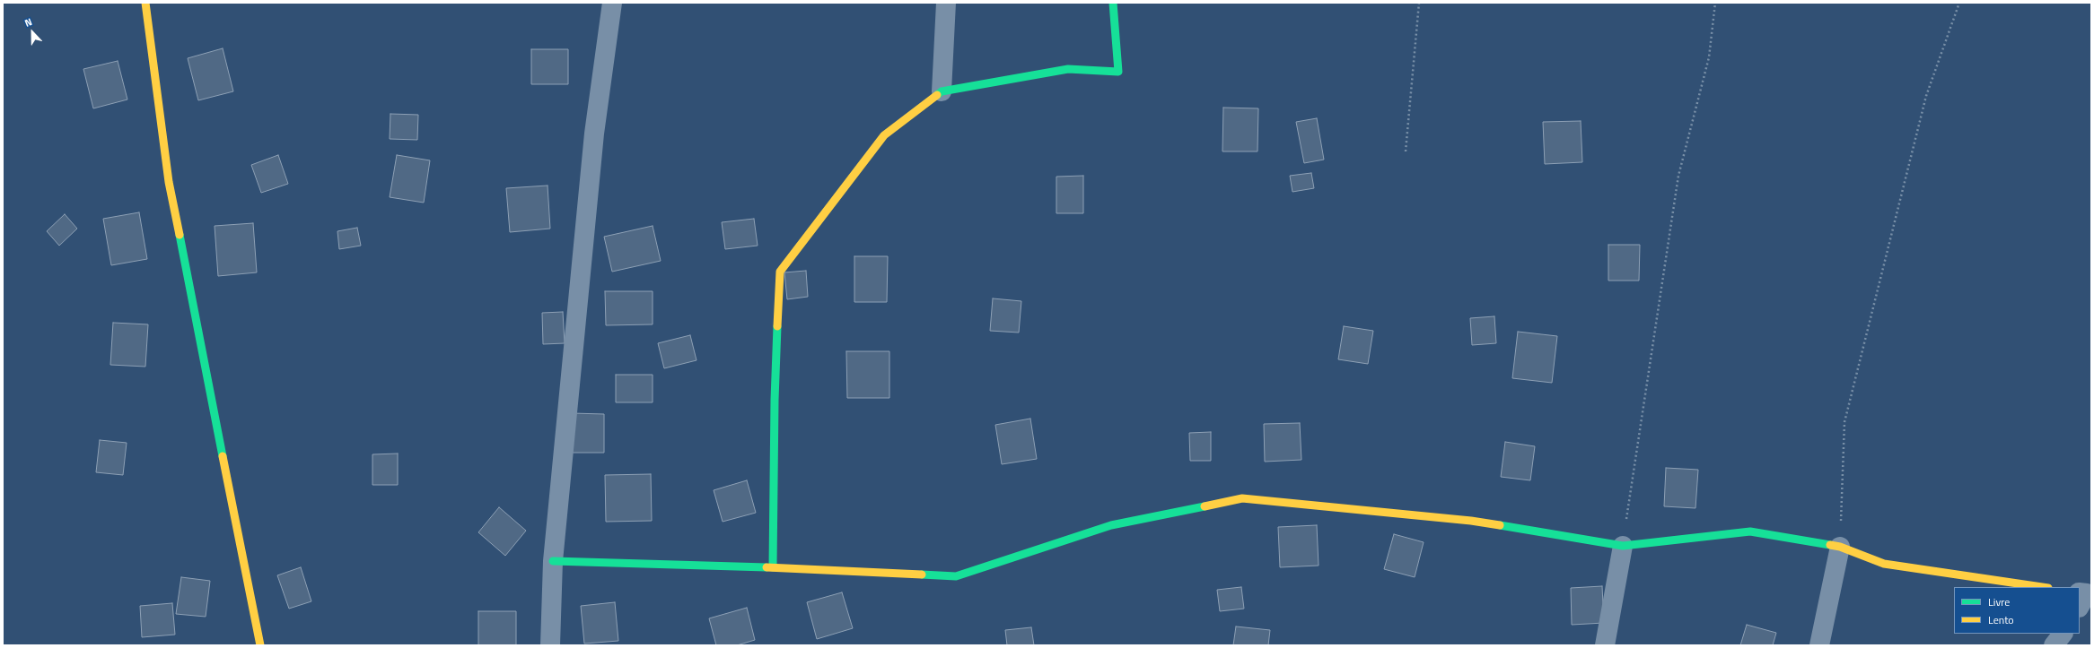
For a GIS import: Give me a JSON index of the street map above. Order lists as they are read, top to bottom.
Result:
{
  "legend": ["Livre", "Lento"],
  "north": "top"
}
